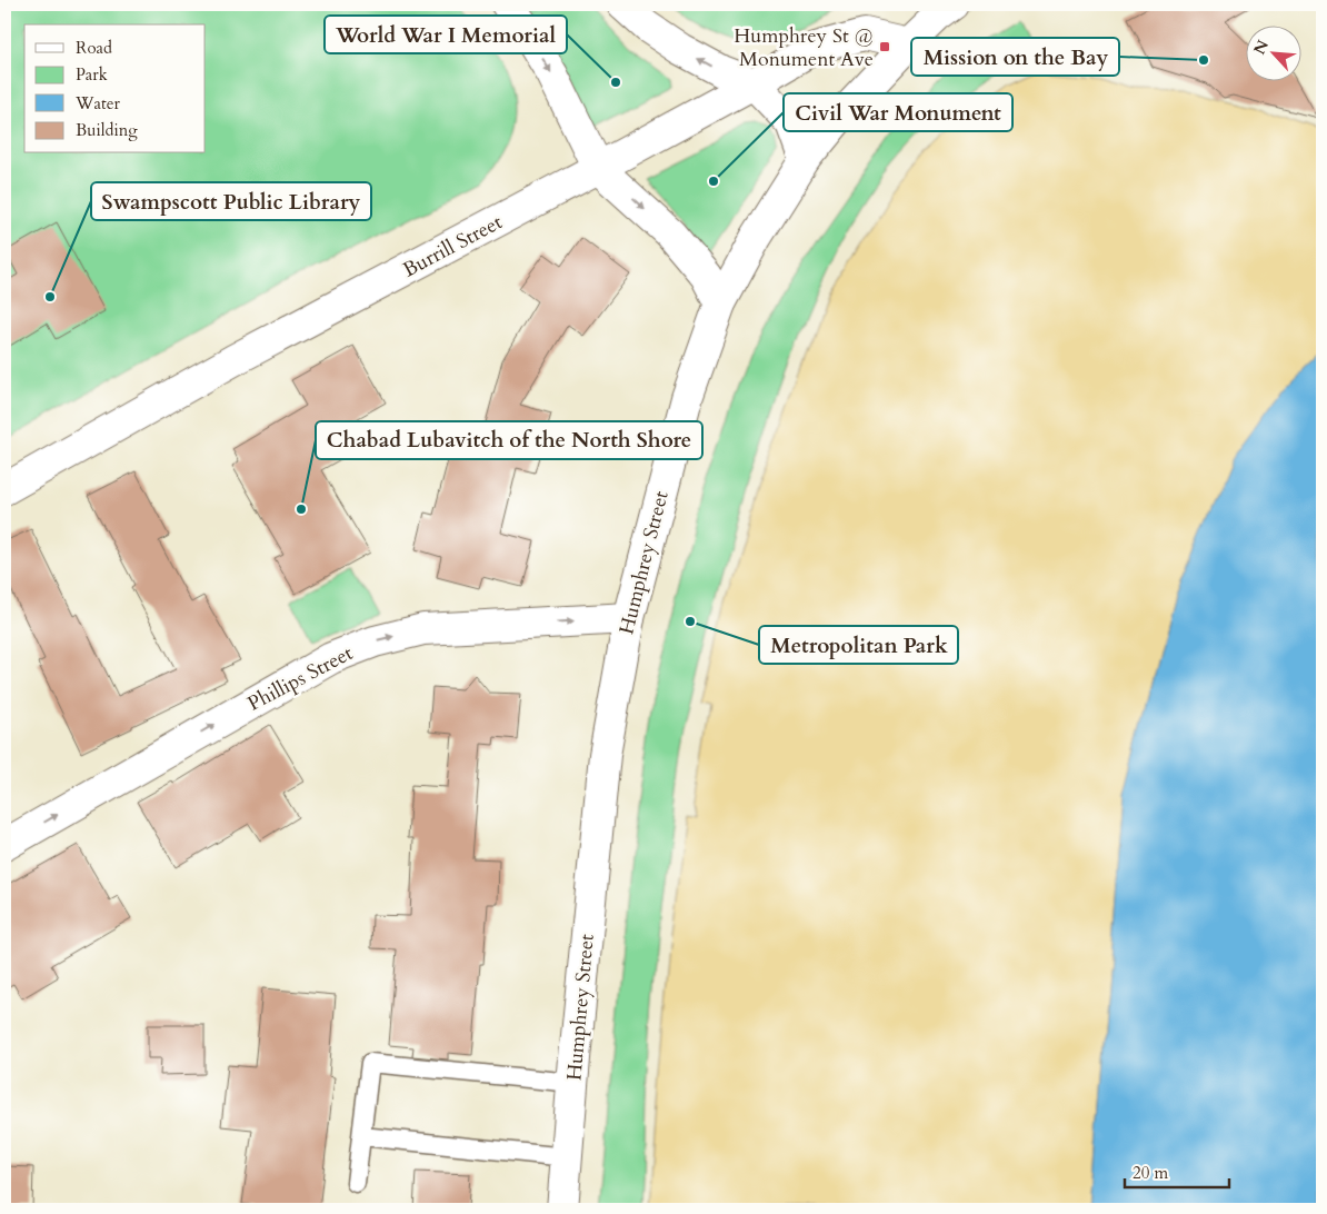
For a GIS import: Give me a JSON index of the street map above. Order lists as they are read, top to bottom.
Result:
{
  "streets": {
    "street": ["Burrill Street", "Humphrey Street", "Phillips Street"]
  },
  "crossings": [
    ["Burrill Street", "Humphrey Street"],
    ["Humphrey Street", "Phillips Street"]
  ],
  "one_way": ["Phillips Street"],
  "places": {
    "transit": ["Humphrey St @ Monument Ave"],
    "other": [
      "Mission on the Bay",
      "World War I Memorial",
      "Civil War Monument",
      "Swampscott Public Library",
      "Chabad Lubavitch of the North Shore",
      "Metropolitan Park"
    ]
  },
  "legend": [
    "Road",
    "Park",
    "Water",
    "Building"
  ],
  "scale_bar": "20 m",
  "north": "top left"
}
